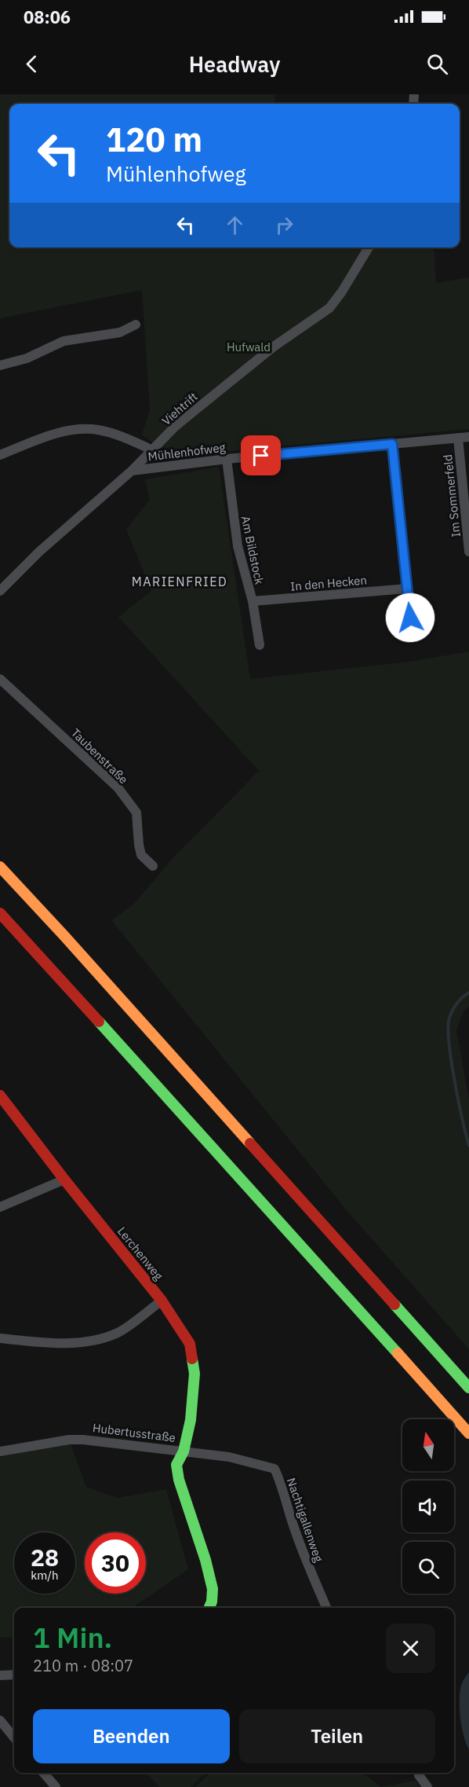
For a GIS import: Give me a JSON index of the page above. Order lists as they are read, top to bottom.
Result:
{
  "streets": {
    "main road": ["Lerchenweg", "Hubertusstraße"],
    "street": [
      "Viehtrift",
      "Mühlenhofweg",
      "Im Sommerfeld",
      "Am Bildstock",
      "In den Hecken",
      "Taubenstraße",
      "Nachtigallenweg"
    ]
  },
  "crossings": [
    ["Viehtrift", "Mühlenhofweg"],
    ["Mühlenhofweg", "Im Sommerfeld"],
    ["Mühlenhofweg", "Am Bildstock"],
    ["Am Bildstock", "In den Hecken"],
    ["Lerchenweg", "Hubertusstraße"],
    ["Lerchenweg", "Nachtigallenweg"],
    ["Hubertusstraße", "Nachtigallenweg"]
  ],
  "districts": ["MARIENFRIED"],
  "parks": ["Hufwald"],
  "north": "top",
  "page": {
    "status": "08:06",
    "header": "Headway",
    "turn": ["120 m", "Mühlenhofweg"],
    "speed": "28 km/h",
    "limit": "30",
    "heading": ["1 Min.", "210 m · 08:07"],
    "buttons": ["Beenden", "Teilen"]
  }
}
